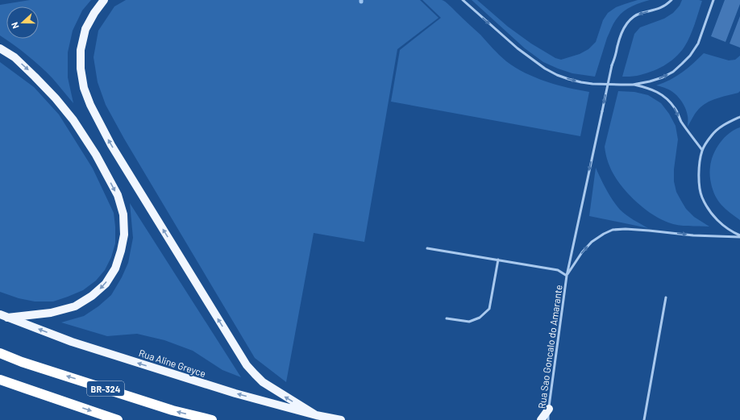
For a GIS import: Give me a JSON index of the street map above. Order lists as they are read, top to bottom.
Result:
{
  "streets": {
    "highway": ["BR-324"],
    "main road": ["Rua Aline Greyce"],
    "lane": ["Rua Sao Goncalo do Amarante"]
  },
  "one_way": ["Rua Sao Goncalo do Amarante", "Rua Aline Greyce"],
  "north": "left"
}
